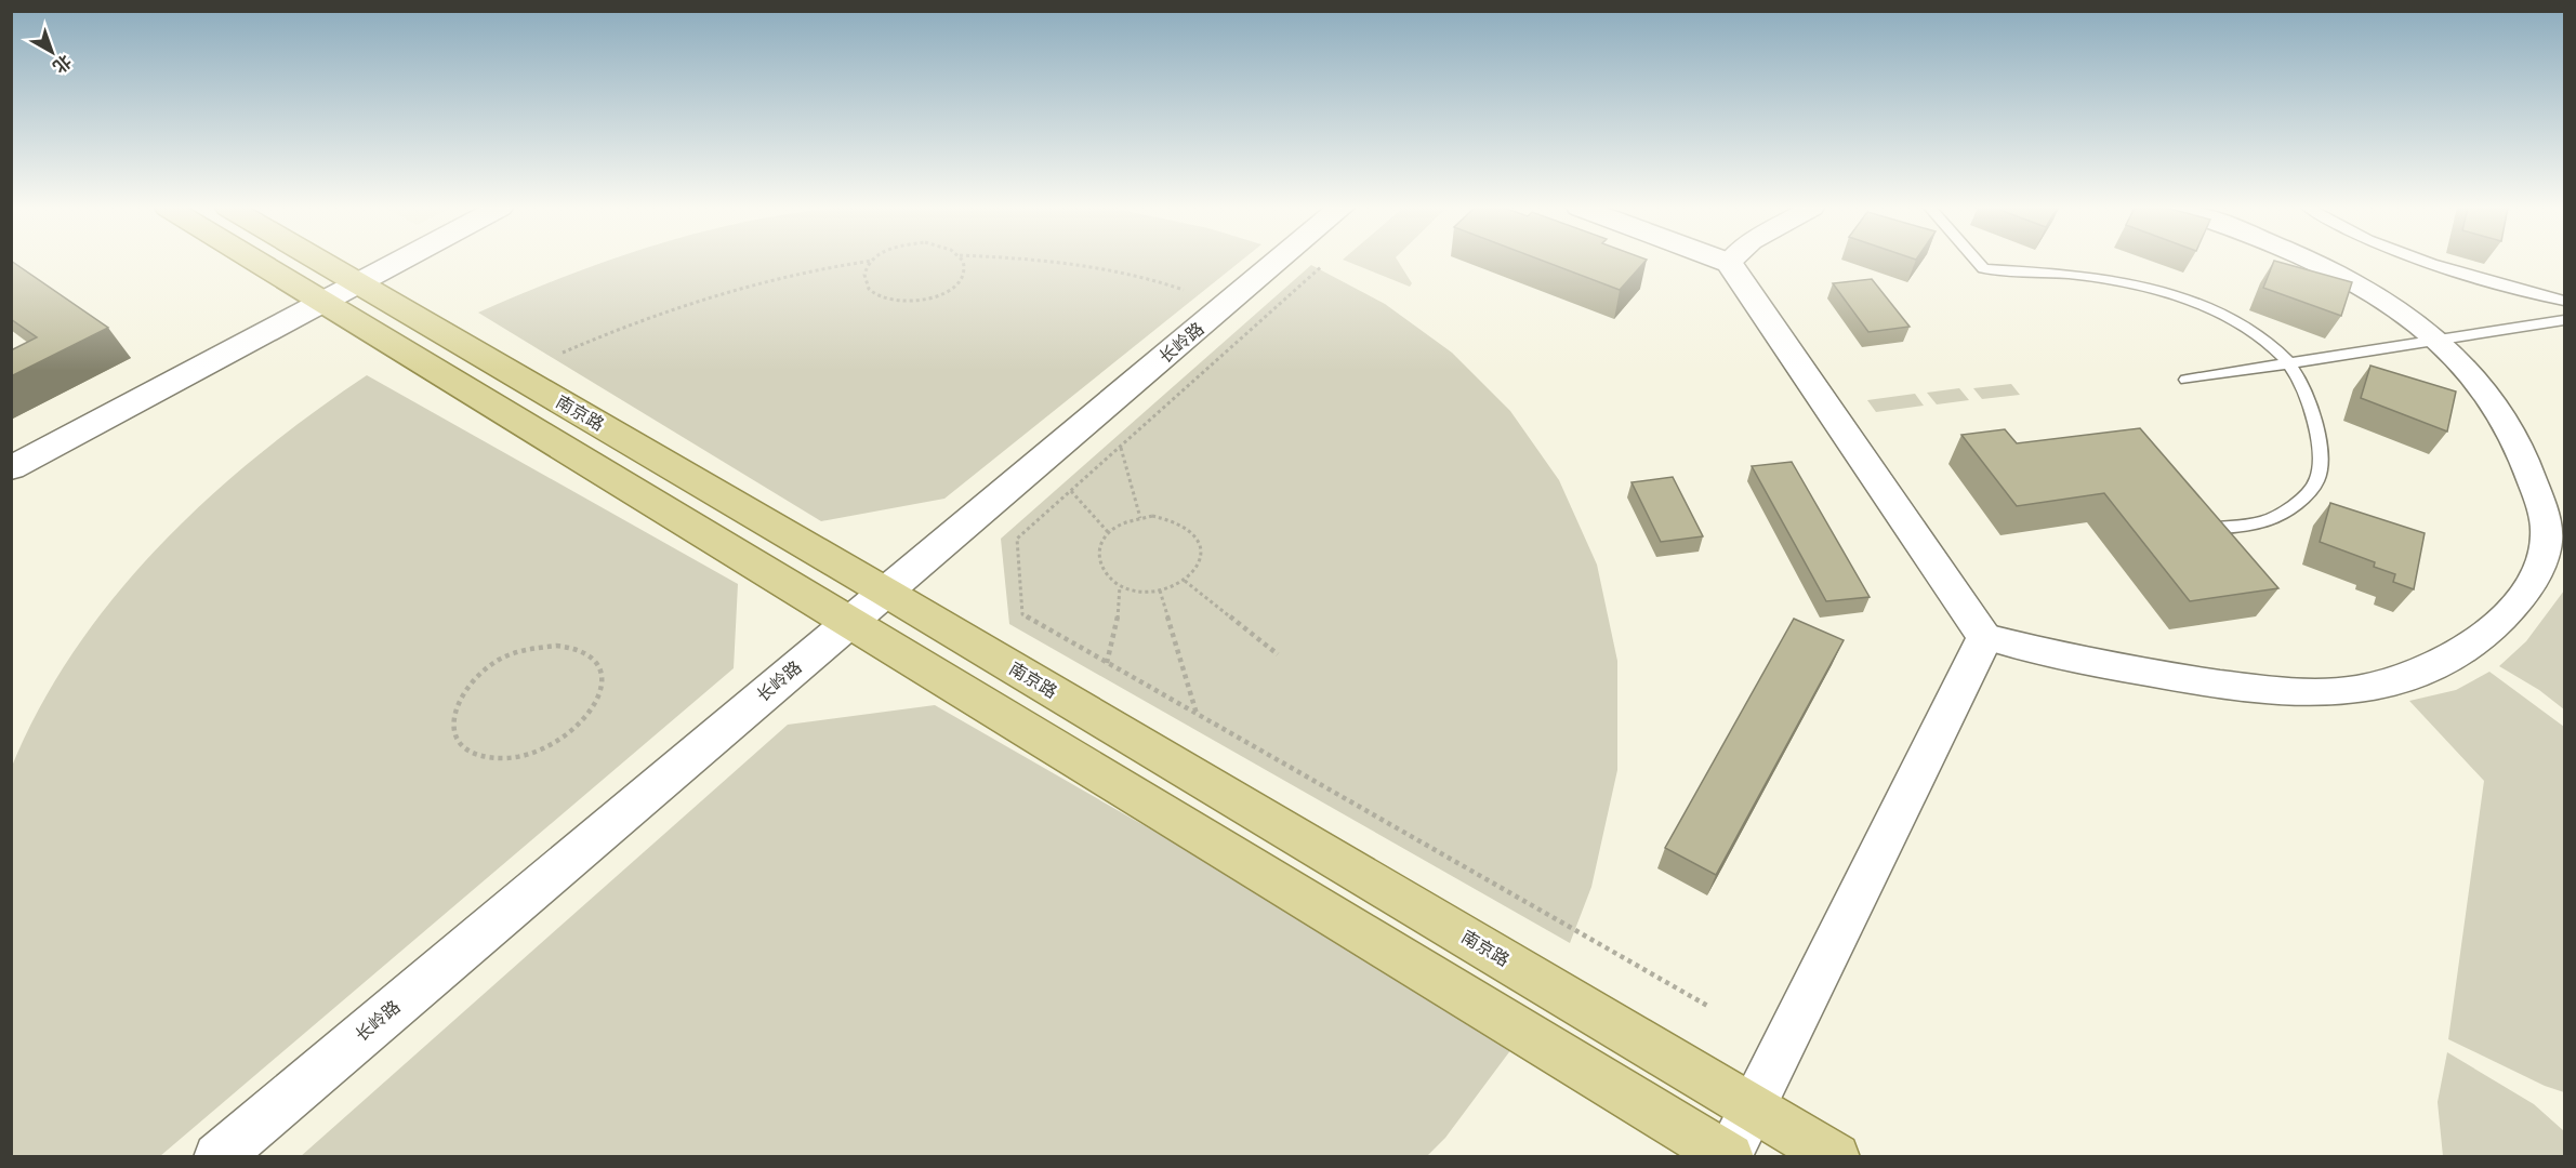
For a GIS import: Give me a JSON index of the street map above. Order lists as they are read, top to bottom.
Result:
{
  "streets": {
    "main road": ["南京路"],
    "street": ["长岭路"]
  },
  "crossings": [
    ["长岭路", "南京路"]
  ],
  "north": "bottom right"
}
